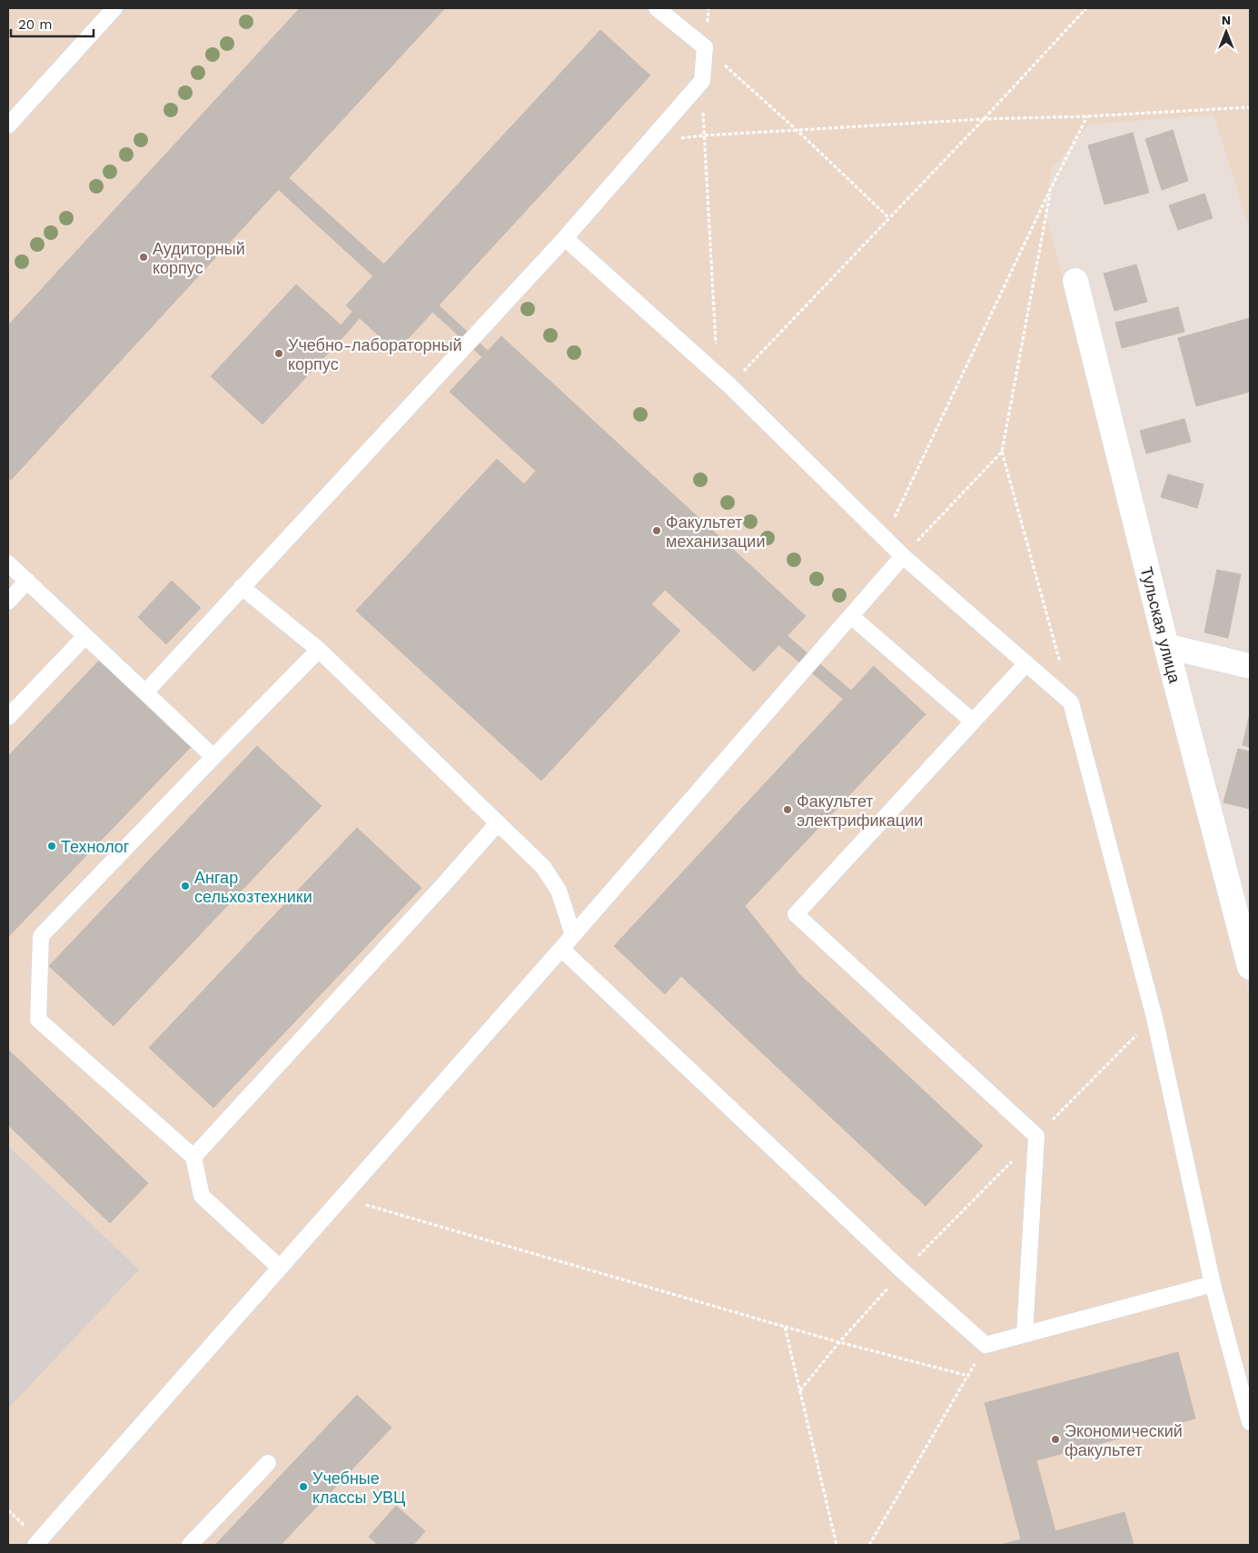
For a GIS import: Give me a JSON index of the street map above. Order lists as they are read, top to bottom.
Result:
{
  "streets": {
    "street": ["Тульская улица"]
  },
  "places": [
    "Аудиторный корпус",
    "Учебно-лабораторный корпус",
    "Факультет механизации",
    "Факультет электрификации",
    "Технолог",
    "Ангар сельхозтехники",
    "Экономический факультет",
    "Учебные классы УВЦ"
  ],
  "scale_bar": "20 m",
  "north": "top"
}
